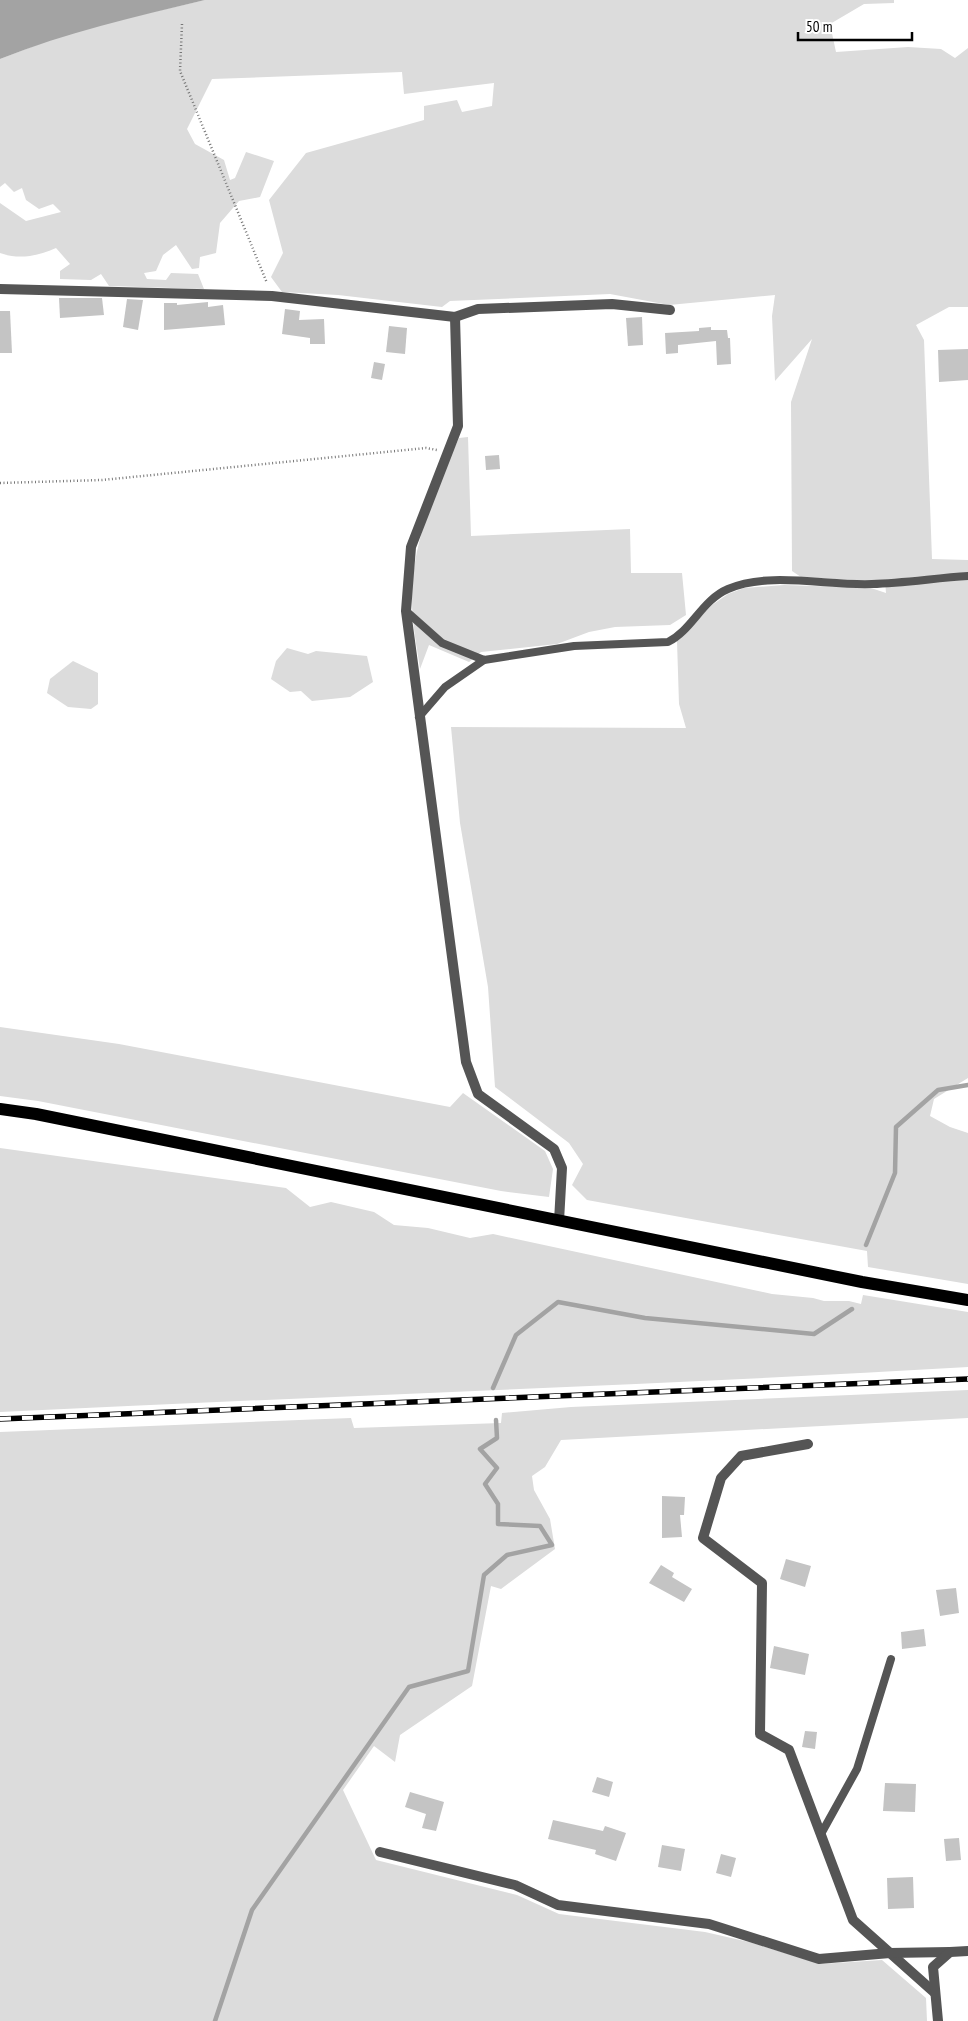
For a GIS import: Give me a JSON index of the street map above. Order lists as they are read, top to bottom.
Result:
{
  "scale_bar": "50 m"
}
